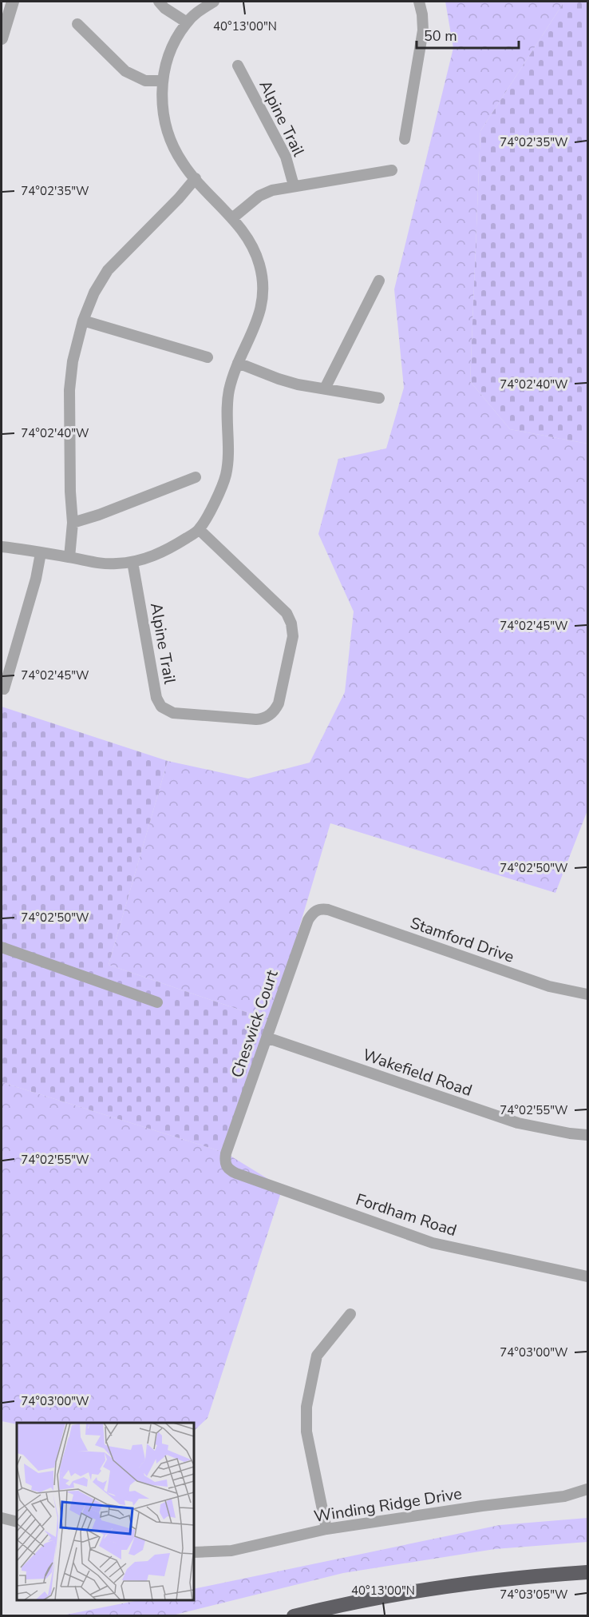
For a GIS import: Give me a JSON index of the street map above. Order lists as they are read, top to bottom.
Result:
{
  "streets": {
    "street": [
      "Alpine Trail",
      "Stamford Drive",
      "Cheswick Court",
      "Wakefield Road",
      "Fordham Road",
      "Winding Ridge Drive"
    ]
  },
  "crossings": [
    ["Stamford Drive", "Cheswick Court"],
    ["Cheswick Court", "Wakefield Road"],
    ["Cheswick Court", "Fordham Road"]
  ],
  "scale_bar": "50 m",
  "coordinates": [
    "40°13'00\"N",
    "74°02'35\"W",
    "74°02'40\"W",
    "74°02'45\"W",
    "74°02'50\"W",
    "74°02'55\"W",
    "74°03'00\"W",
    "74°03'05\"W"
  ]
}
